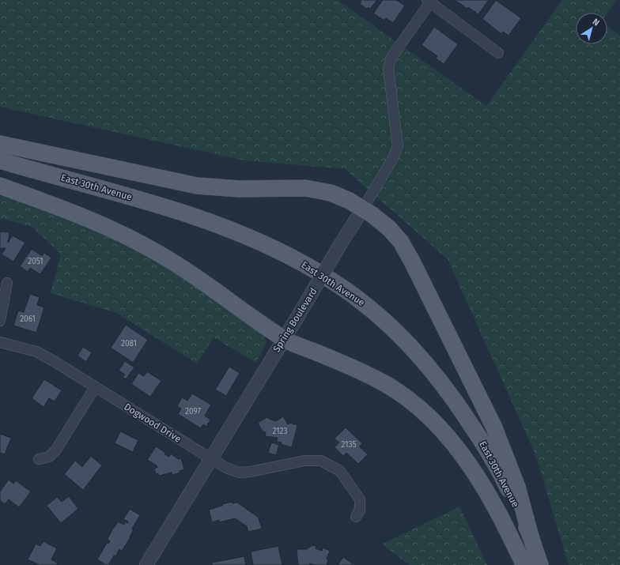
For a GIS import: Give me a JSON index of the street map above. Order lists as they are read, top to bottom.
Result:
{
  "streets": {
    "main road": ["East 30th Avenue"],
    "street": ["Spring Boulevard", "Dogwood Drive"]
  },
  "crossings": [
    ["Spring Boulevard", "Dogwood Drive"]
  ],
  "house_numbers": [
    "2051",
    "2061",
    "2081",
    "2097",
    "2123",
    "2135"
  ],
  "north": "top right"
}
